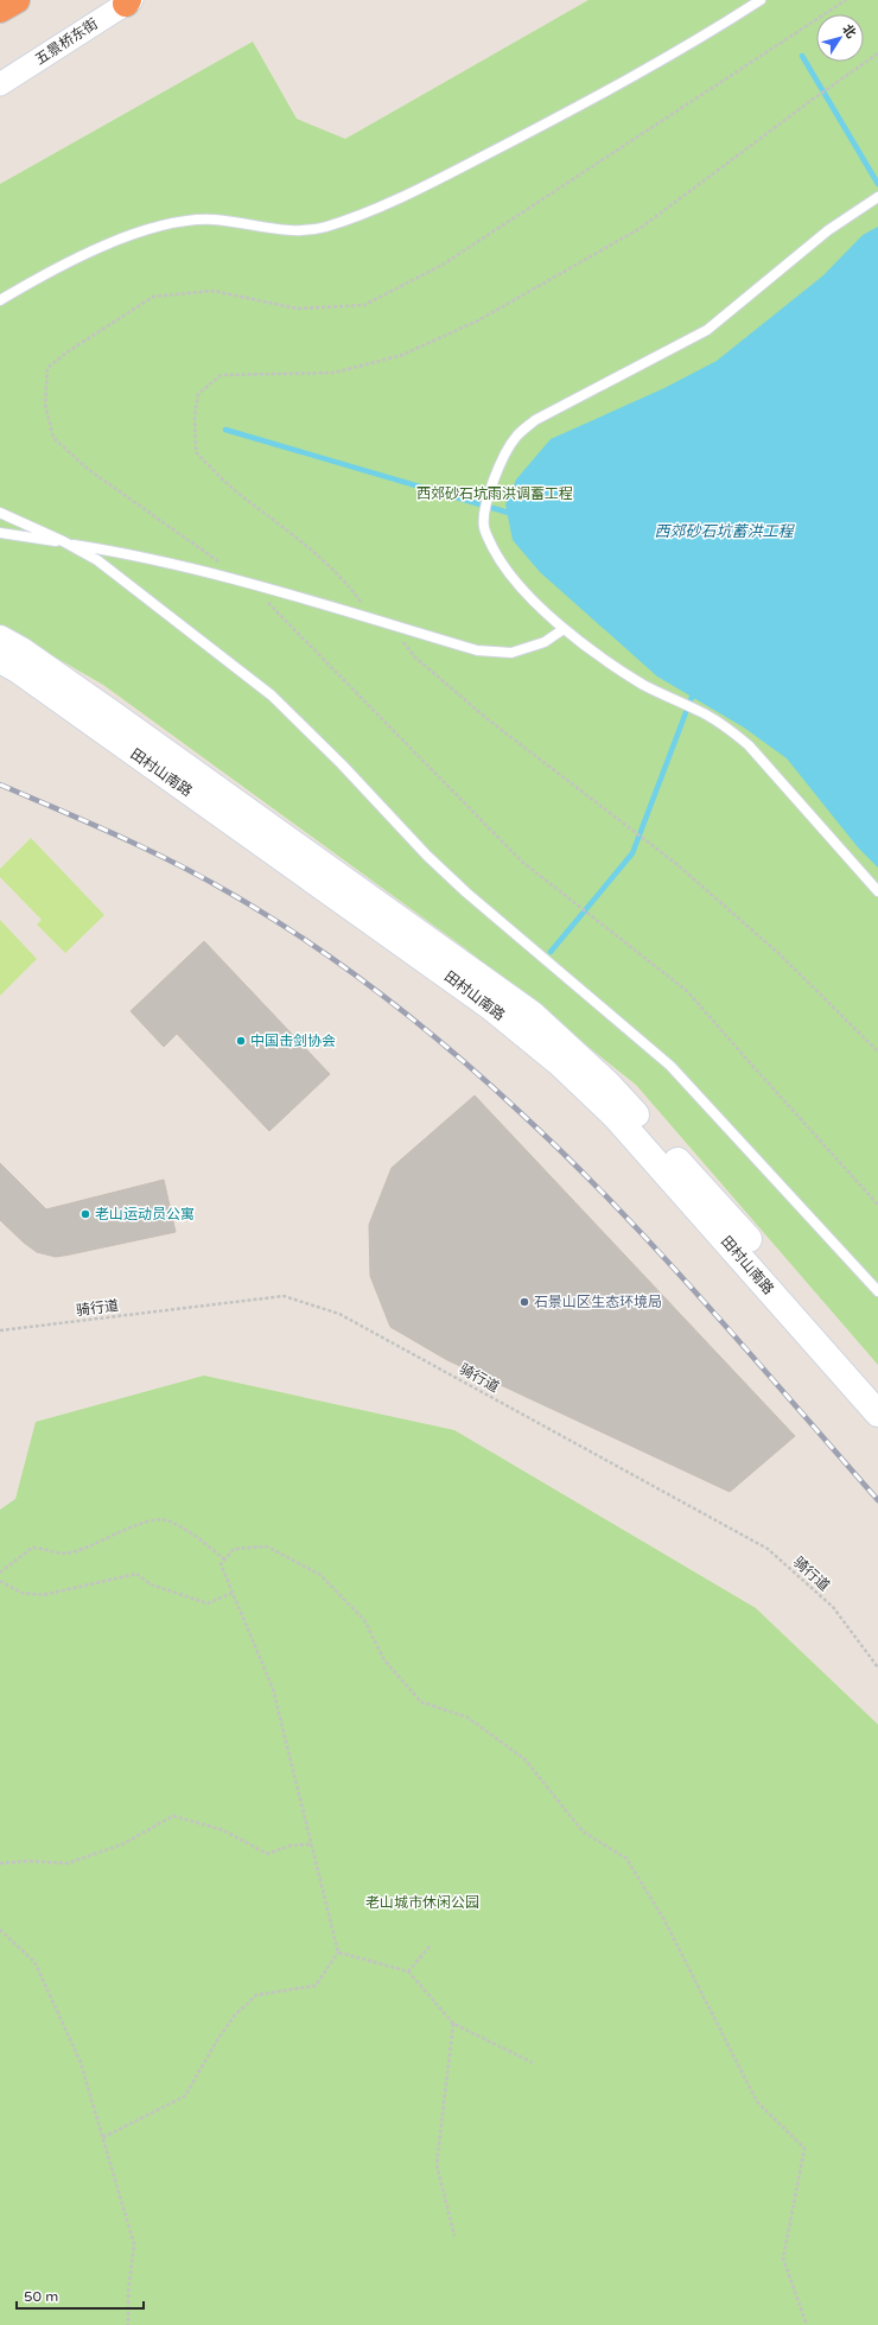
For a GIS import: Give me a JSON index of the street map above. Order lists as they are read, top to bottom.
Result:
{
  "streets": {
    "main road": ["田村山南路"],
    "street": ["五景桥东街"],
    "path": ["骑行道"]
  },
  "water": ["西郊砂石坑蓄洪工程"],
  "parks": ["西郊砂石坑雨洪调蓄工程", "老山城市休闲公园"],
  "places": ["中国击剑协会", "老山运动员公寓", "石景山区生态环境局"],
  "scale_bar": "50 m",
  "north": "top right"
}
